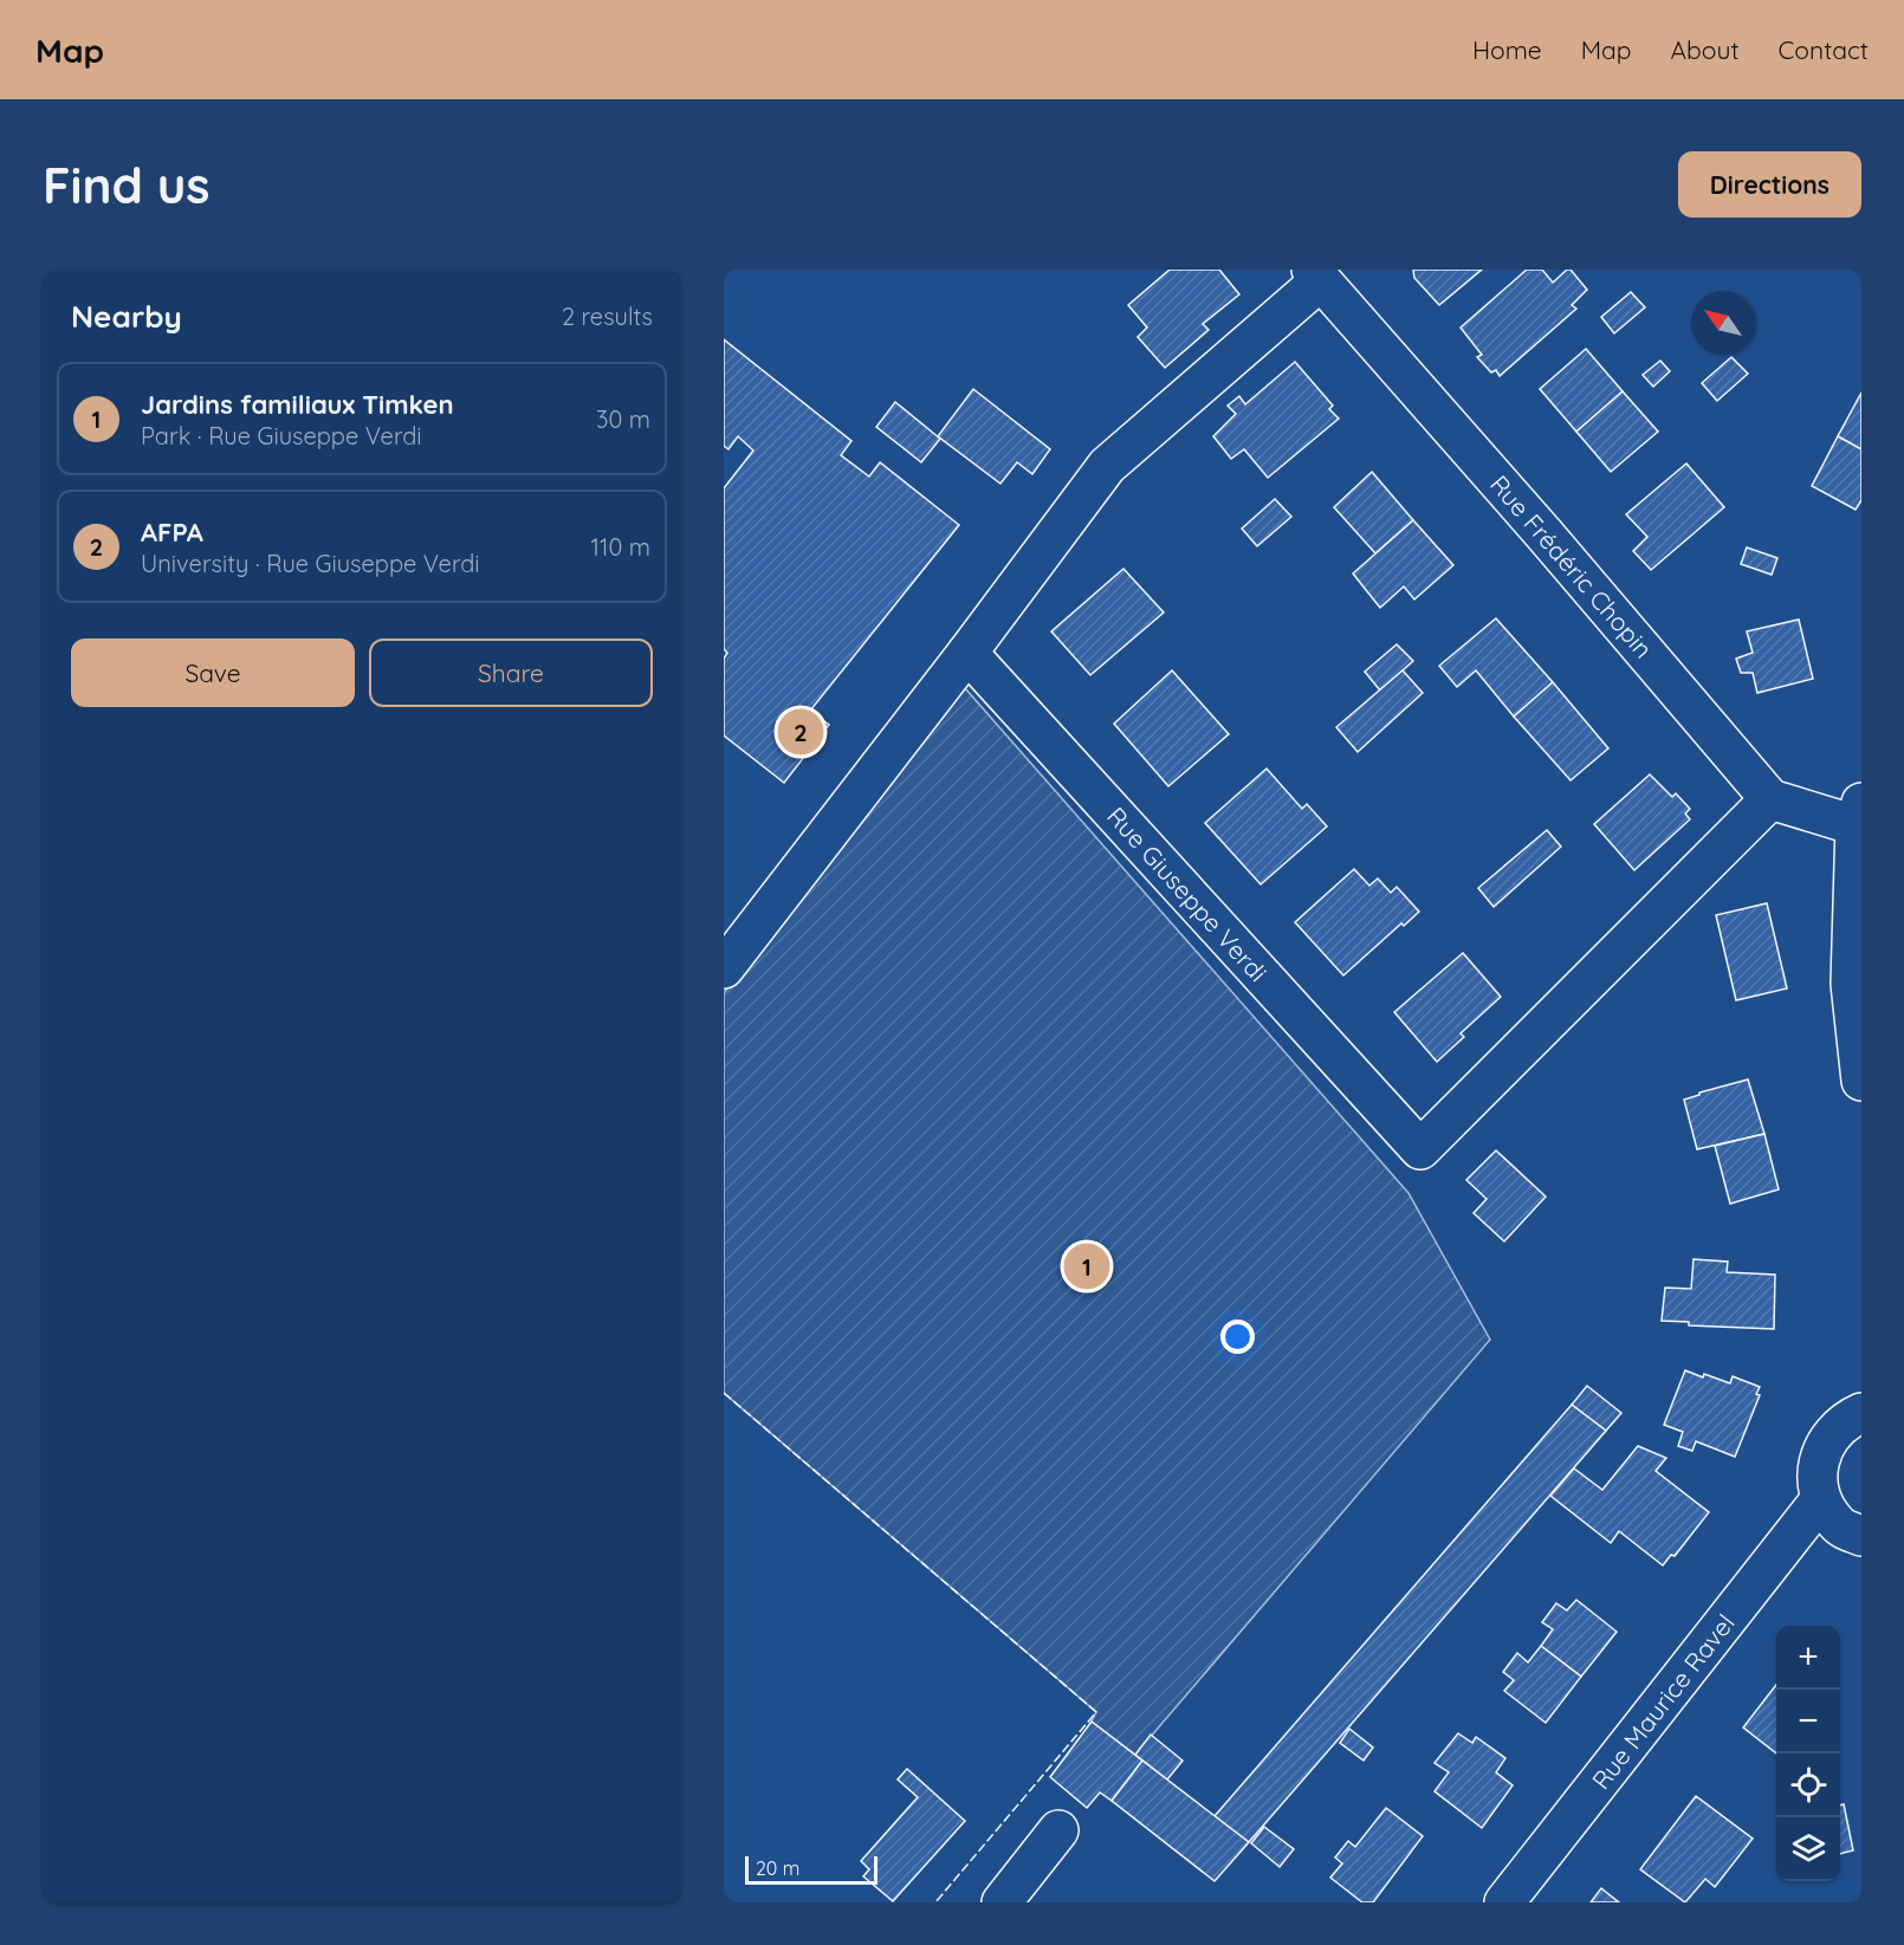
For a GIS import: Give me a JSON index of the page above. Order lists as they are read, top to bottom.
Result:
{
  "streets": {
    "street": ["Rue Frédéric Chopin", "Rue Giuseppe Verdi", "Rue Maurice Ravel"]
  },
  "crossings": [
    ["Rue Frédéric Chopin", "Rue Giuseppe Verdi"]
  ],
  "scale_bar": "20 m",
  "north": "top left",
  "page": {
    "header": "Map",
    "nav": [
      "Home",
      "Map",
      "About",
      "Contact"
    ],
    "buttons": [
      "Directions",
      ["Save", "Share"]
    ],
    "title": "Find us",
    "heading": ["Nearby", "2 results"],
    "list": [
      {
        "mark": "1",
        "name": "Jardins familiaux Timken",
        "note": "Park · Rue Giuseppe Verdi",
        "value": "30 m"
      },
      {
        "mark": "2",
        "name": "AFPA",
        "note": "University · Rue Giuseppe Verdi",
        "value": "110 m"
      }
    ],
    "pins": ["2", "1"],
    "map_buttons": ["+", "−"],
    "scale": "20 m"
  }
}
